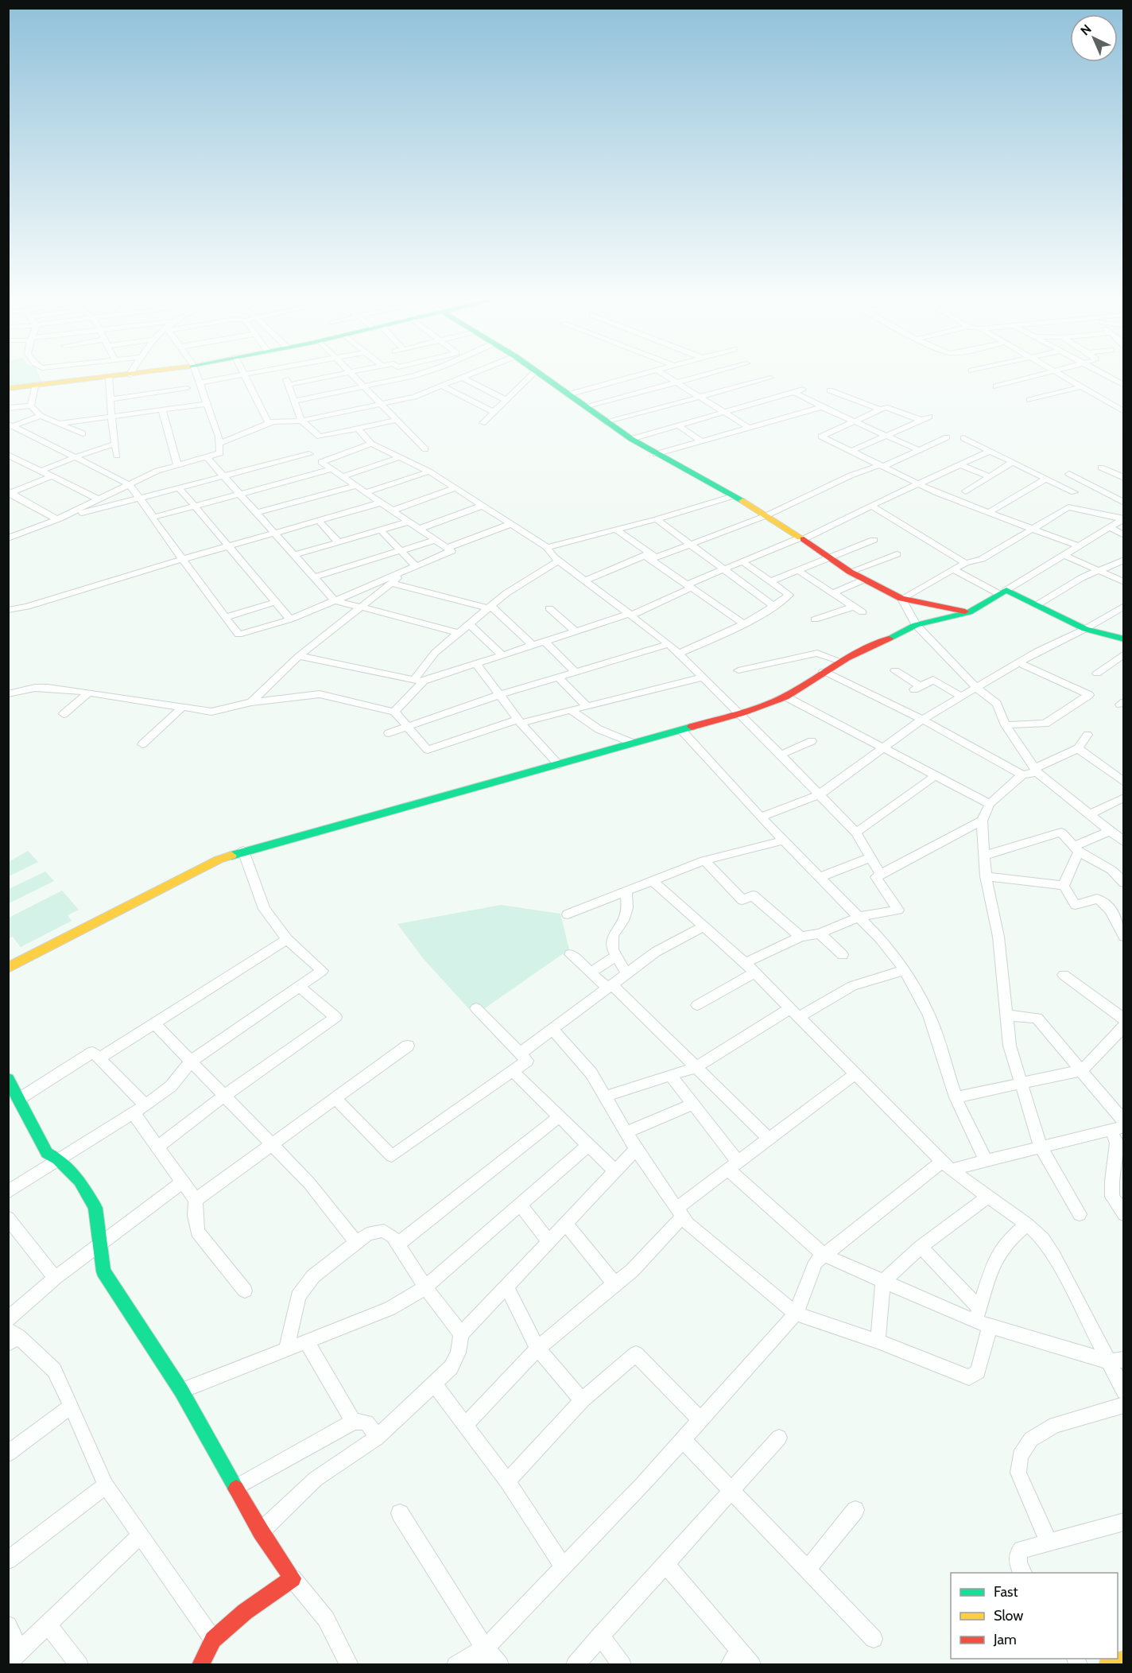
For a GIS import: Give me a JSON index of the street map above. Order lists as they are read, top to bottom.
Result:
{
  "legend": ["Fast", "Slow", "Jam"],
  "north": "top left"
}
